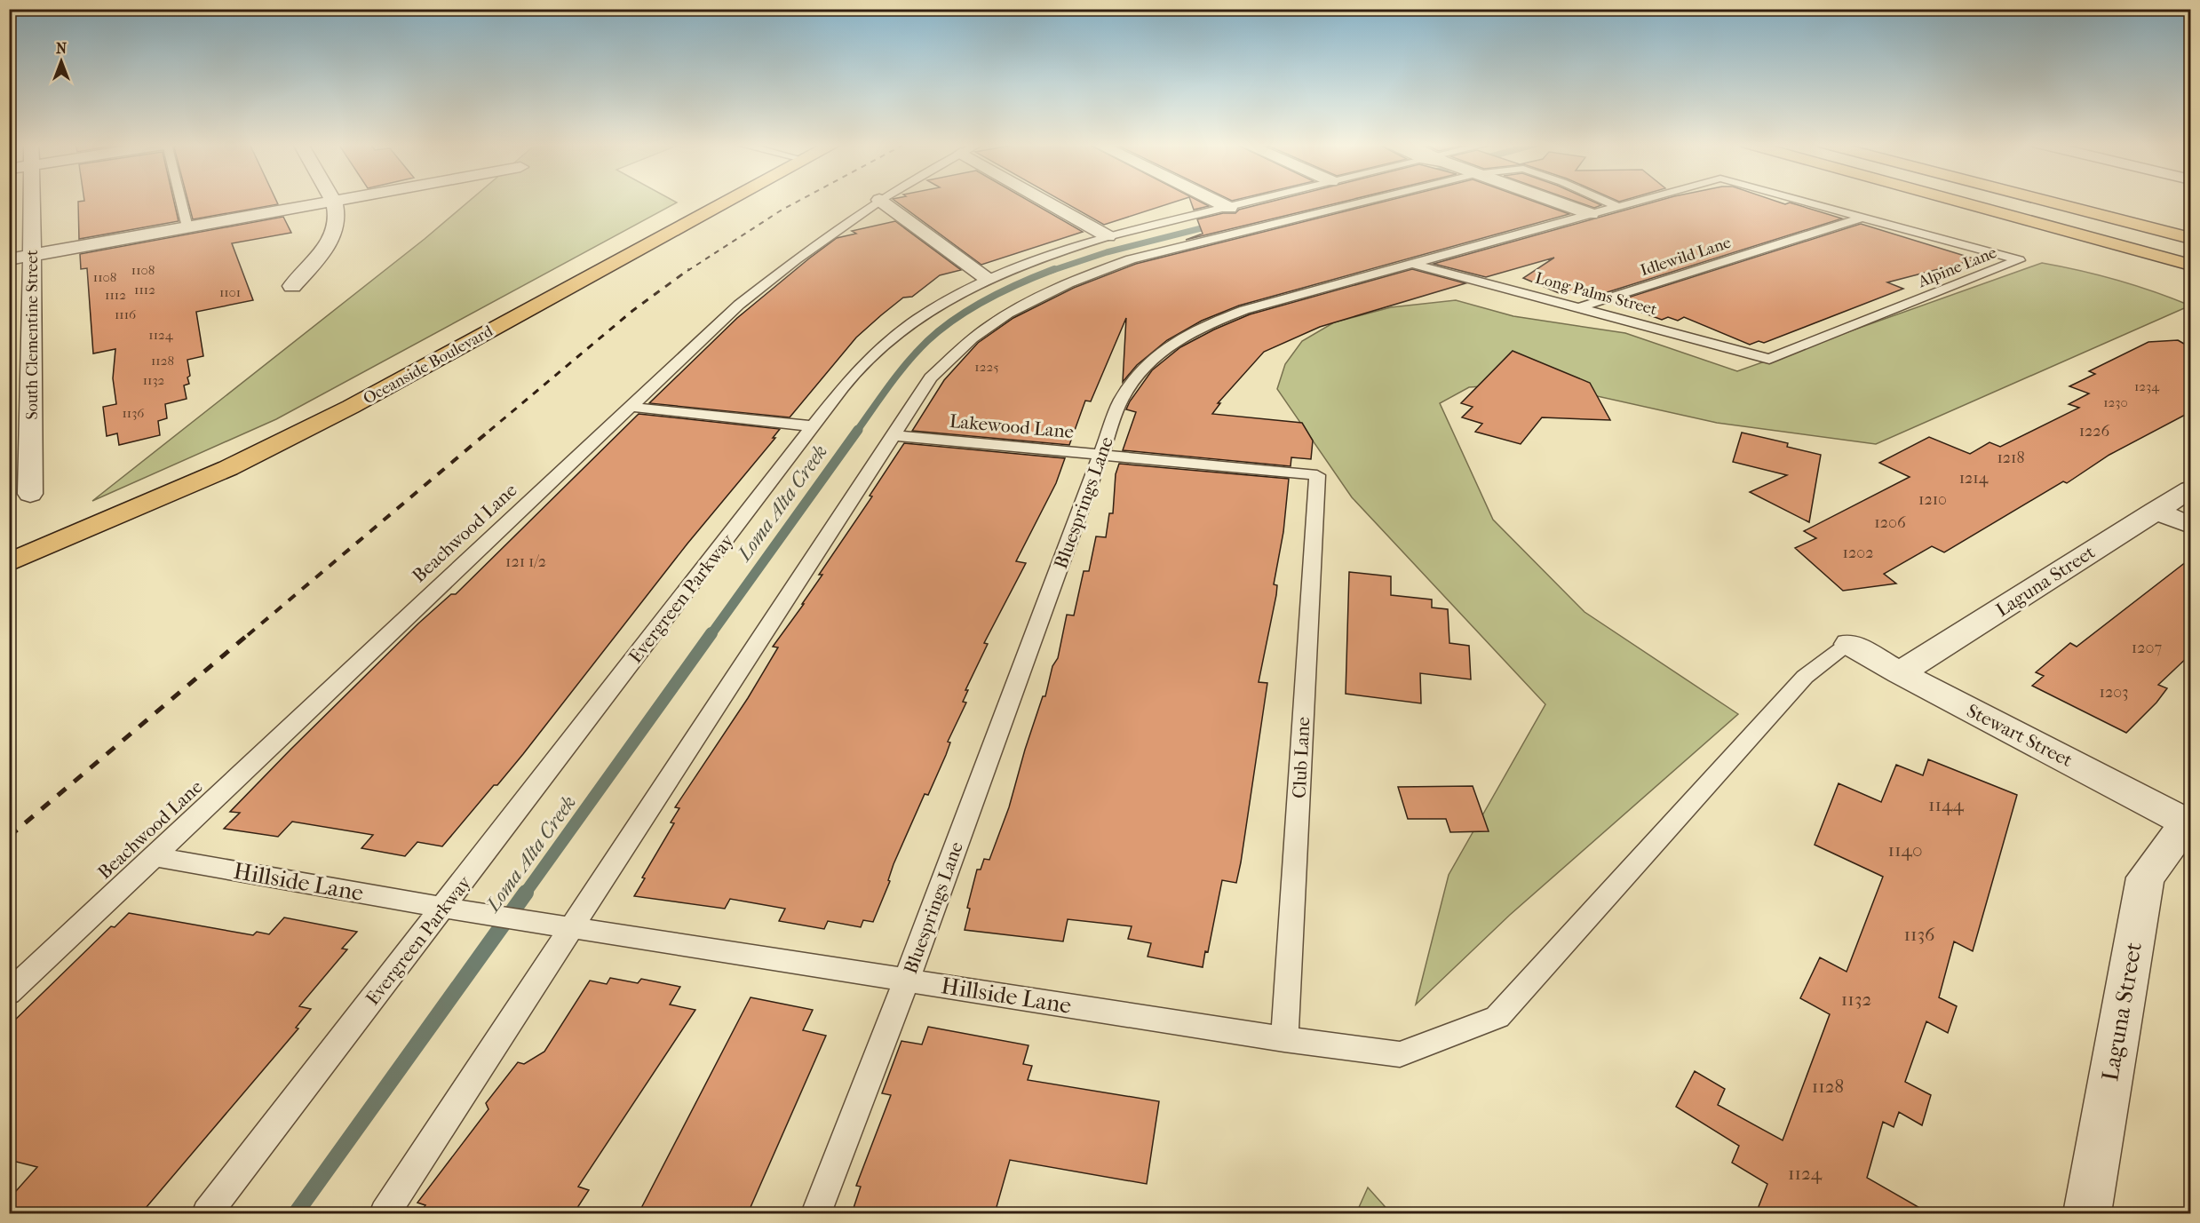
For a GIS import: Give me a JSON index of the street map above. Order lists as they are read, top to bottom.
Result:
{
  "streets": {
    "main road": ["Oceanside Boulevard"],
    "street": ["South Clementine Street", "Laguna Street", "Stewart Street"],
    "lane": [
      "Idlewild Lane",
      "Alpine Lane",
      "Long Palms Street",
      "Lakewood Lane",
      "Bluesprings Lane",
      "Beachwood Lane",
      "Evergreen Parkway",
      "Club Lane",
      "Hillside Lane"
    ]
  },
  "crossings": [
    ["Idlewild Lane", "Alpine Lane"],
    ["Idlewild Lane", "Long Palms Street"],
    ["Alpine Lane", "Long Palms Street"],
    ["Long Palms Street", "Bluesprings Lane"],
    ["Lakewood Lane", "Bluesprings Lane"],
    ["Lakewood Lane", "Club Lane"],
    ["Bluesprings Lane", "Hillside Lane"],
    ["Beachwood Lane", "Hillside Lane"],
    ["Laguna Street", "Stewart Street"],
    ["Evergreen Parkway", "Hillside Lane"],
    ["Stewart Street", "Hillside Lane"],
    ["Club Lane", "Hillside Lane"]
  ],
  "water": ["Loma Alta Creek"],
  "house_numbers": [
    "1108",
    "1108",
    "1112",
    "1101",
    "1112",
    "1116",
    "1124",
    "1128",
    "1225",
    "1132",
    "1234",
    "1230",
    "1136",
    "1226",
    "1218",
    "1214",
    "1210",
    "1206",
    "1202",
    "121 1/2",
    "1207",
    "1203",
    "1144",
    "1140",
    "1136",
    "1132",
    "1128",
    "1124"
  ],
  "north": "top"
}
